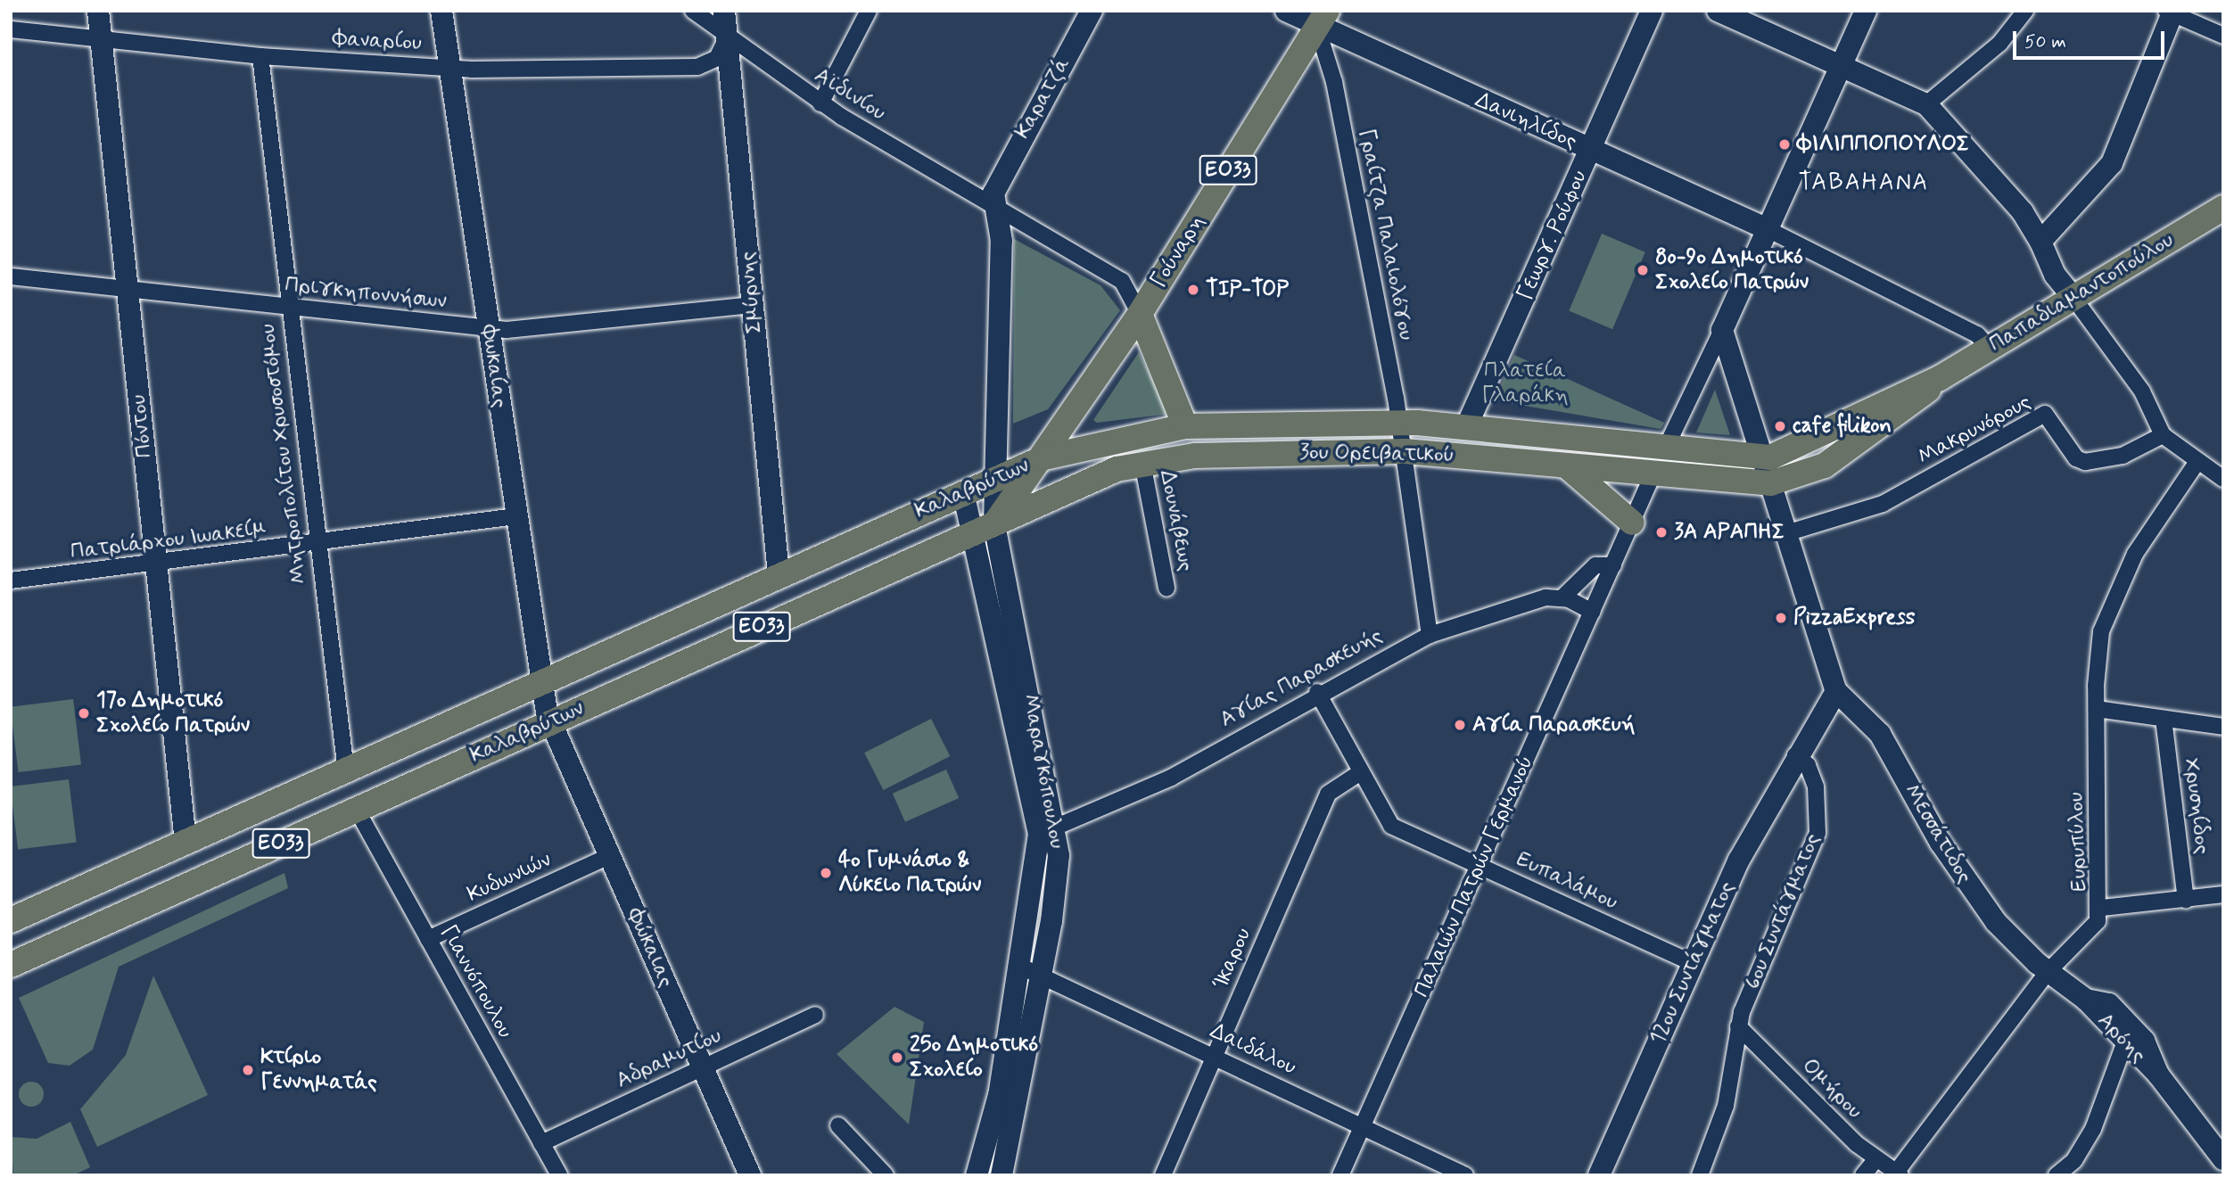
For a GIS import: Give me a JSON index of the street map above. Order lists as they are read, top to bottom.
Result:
{
  "streets": {
    "main road": [
      "ΕΟ33",
      "Γούναρη",
      "Παπαδιαμαντοπούλου",
      "3ου Ορειβατικού",
      "Καλαβρύτων"
    ],
    "street": [
      "Φαναρίου",
      "Αϊδινίου",
      "Καρατζά",
      "Δανιηλίδος",
      "Γραίτζα Παλαιολόγου",
      "Γεωργ. Ρούφου",
      "Σμύρνης",
      "Πριγκηποννήσων",
      "Φωκαίας",
      "Πόντου",
      "Μακρυνόρους",
      "Μητροπολίτου Χρυσοστόμου",
      "Δουνάβεως",
      "Πατριάρχου Ιωακείμ",
      "Αγίας Παρασκευής",
      "Μαραγκόπουλου",
      "Χρυσηίδος",
      "Μεσσάτιδος",
      "Ευρυπύλου",
      "Παλαιών Πατρών Γερμανού",
      "Κυδωνιών",
      "Ευπαλάμου",
      "6ου Συντάγματος",
      "Φώκαιας",
      "Ίκαρου",
      "12ου Συντάγματος",
      "Γιαννόπουλου",
      "Αρόης",
      "Δαιδάλου",
      "Αδραμυτίου",
      "Ομήρου"
    ]
  },
  "crossings": [
    ["Φαναρίου", "Αϊδινίου"],
    ["Φαναρίου", "Σμύρνης"],
    ["Φαναρίου", "Φωκαίας"],
    ["Φαναρίου", "Πόντου"],
    ["Φαναρίου", "Μητροπολίτου Χρυσοστόμου"],
    ["Αϊδινίου", "Καρατζά"],
    ["Αϊδινίου", "Γούναρη"],
    ["Αϊδινίου", "Σμύρνης"],
    ["Αϊδινίου", "Μαραγκόπουλου"],
    ["Καρατζά", "Μαραγκόπουλου"],
    ["Δανιηλίδος", "Γραίτζα Παλαιολόγου"],
    ["Δανιηλίδος", "Γεωργ. Ρούφου"],
    ["Δανιηλίδος", "Γούναρη"],
    ["Γραίτζα Παλαιολόγου", "Γούναρη"],
    ["Γραίτζα Παλαιολόγου", "3ου Ορειβατικού"],
    ["Γραίτζα Παλαιολόγου", "Αγίας Παρασκευής"],
    ["Γεωργ. Ρούφου", "3ου Ορειβατικού"],
    ["Γούναρη", "3ου Ορειβατικού"],
    ["Γούναρη", "Καλαβρύτων"],
    ["Σμύρνης", "Πριγκηποννήσων"],
    ["Σμύρνης", "Καλαβρύτων"],
    ["Παπαδιαμαντοπούλου", "3ου Ορειβατικού"],
    ["Πριγκηποννήσων", "Φωκαίας"],
    ["Πριγκηποννήσων", "Πόντου"],
    ["Πριγκηποννήσων", "Μητροπολίτου Χρυσοστόμου"],
    ["Φωκαίας", "Καλαβρύτων"],
    ["Φωκαίας", "Πατριάρχου Ιωακείμ"],
    ["Φωκαίας", "Φώκαιας"],
    ["Πόντου", "Καλαβρύτων"],
    ["Πόντου", "Πατριάρχου Ιωακείμ"],
    ["Μητροπολίτου Χρυσοστόμου", "Καλαβρύτων"],
    ["Μητροπολίτου Χρυσοστόμου", "Πατριάρχου Ιωακείμ"],
    ["3ου Ορειβατικού", "Καλαβρύτων"],
    ["3ου Ορειβατικού", "Δουνάβεως"],
    ["3ου Ορειβατικού", "Μαραγκόπουλου"],
    ["3ου Ορειβατικού", "Παλαιών Πατρών Γερμανού"],
    ["Καλαβρύτων", "Μαραγκόπουλου"],
    ["Καλαβρύτων", "Φώκαιας"],
    ["Καλαβρύτων", "Γιαννόπουλου"],
    ["Αγίας Παρασκευής", "Μαραγκόπουλου"],
    ["Αγίας Παρασκευής", "Παλαιών Πατρών Γερμανού"],
    ["Αγίας Παρασκευής", "Ευπαλάμου"],
    ["Μαραγκόπουλου", "Δαιδάλου"],
    ["Μεσσάτιδος", "Ευρυπύλου"],
    ["Μεσσάτιδος", "Αρόης"],
    ["Ευρυπύλου", "Αρόης"],
    ["Ευρυπύλου", "Ομήρου"],
    ["Παλαιών Πατρών Γερμανού", "Ευπαλάμου"],
    ["Παλαιών Πατρών Γερμανού", "Δαιδάλου"],
    ["Κυδωνιών", "Φώκαιας"],
    ["Κυδωνιών", "Γιαννόπουλου"],
    ["Ευπαλάμου", "Ίκαρου"],
    ["Ευπαλάμου", "12ου Συντάγματος"],
    ["6ου Συντάγματος", "12ου Συντάγματος"],
    ["6ου Συντάγματος", "Ομήρου"],
    ["Φώκαιας", "Αδραμυτίου"],
    ["Ίκαρου", "Δαιδάλου"],
    ["Γιαννόπουλου", "Αδραμυτίου"]
  ],
  "districts": ["TABAHANA"],
  "parks": ["Πλατεία Γλαράκη"],
  "places": [
    "ΦΙΛΙΠΠΟΠΟΥΛΟΣ",
    "8o-9ο Δημοτικό Σχολείο Πατρών",
    "TIP-TOP",
    "cafe filikon",
    "3Α ΑΡΑΠΗΣ",
    "PizzaExpress",
    "17ο Δημοτικό Σχολείο Πατρών",
    "Αγία Παρασκευή",
    "4ο Γυμνάσιο & Λύκειο Πατρών",
    "25ο Δημοτικό Σχολείο",
    "Κτίριο Γεννηματάς"
  ],
  "scale_bar": "50 m"
}
